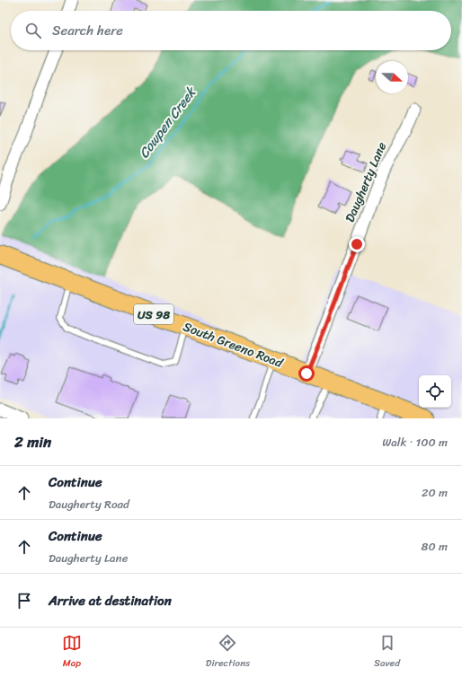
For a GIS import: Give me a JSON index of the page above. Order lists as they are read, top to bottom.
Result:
{
  "streets": {
    "main road": ["US 98", "South Greeno Road"],
    "street": ["Daugherty Lane"]
  },
  "crossings": [
    ["Daugherty Lane", "South Greeno Road"]
  ],
  "water": ["Cowpen Creek"],
  "north": "right",
  "page": {
    "search": "Search here",
    "heading": ["2 min", "Walk · 100 m"],
    "list": [
      ["Continue", "Daugherty Road", "20 m"],
      ["Continue", "Daugherty Lane", "80 m"],
      "Arrive at destination"
    ],
    "nav": ["Map", "Directions", "Saved"]
  }
}
